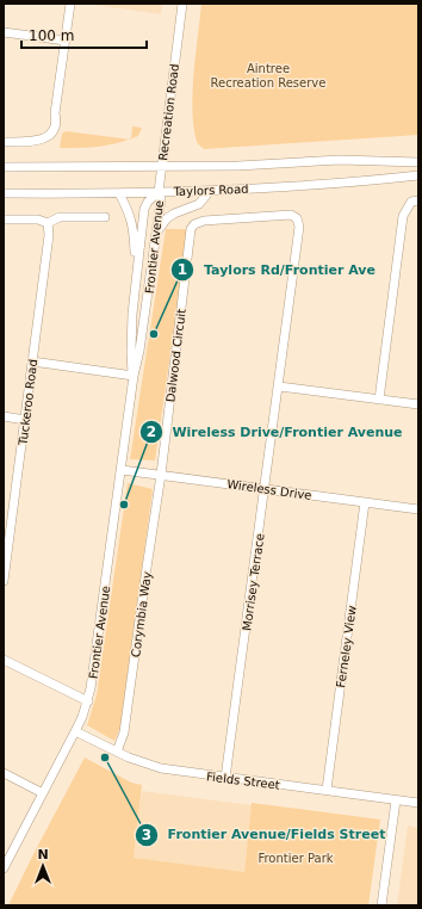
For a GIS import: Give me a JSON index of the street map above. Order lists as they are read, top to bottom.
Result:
{
  "streets": {
    "street": [
      "Recreation Road",
      "Taylors Road",
      "Frontier Avenue",
      "Dalwood Circuit",
      "Tuckeroo Road",
      "Wireless Drive",
      "Morrisey Terrace",
      "Corymbia Way",
      "Ferneley View",
      "Fields Street"
    ]
  },
  "crossings": [
    ["Recreation Road", "Taylors Road"],
    ["Recreation Road", "Frontier Avenue"],
    ["Taylors Road", "Frontier Avenue"],
    ["Frontier Avenue", "Wireless Drive"],
    ["Frontier Avenue", "Fields Street"],
    ["Dalwood Circuit", "Wireless Drive"],
    ["Dalwood Circuit", "Morrisey Terrace"],
    ["Dalwood Circuit", "Corymbia Way"],
    ["Wireless Drive", "Morrisey Terrace"],
    ["Wireless Drive", "Corymbia Way"],
    ["Wireless Drive", "Ferneley View"],
    ["Morrisey Terrace", "Fields Street"],
    ["Corymbia Way", "Fields Street"],
    ["Ferneley View", "Fields Street"]
  ],
  "parks": ["Aintree Recreation Reserve", "Frontier Park"],
  "places": ["Taylors Rd/Frontier Ave", "Wireless Drive/Frontier Avenue", "Frontier Avenue/Fields Street"],
  "scale_bar": "100 m",
  "north": "top"
}
